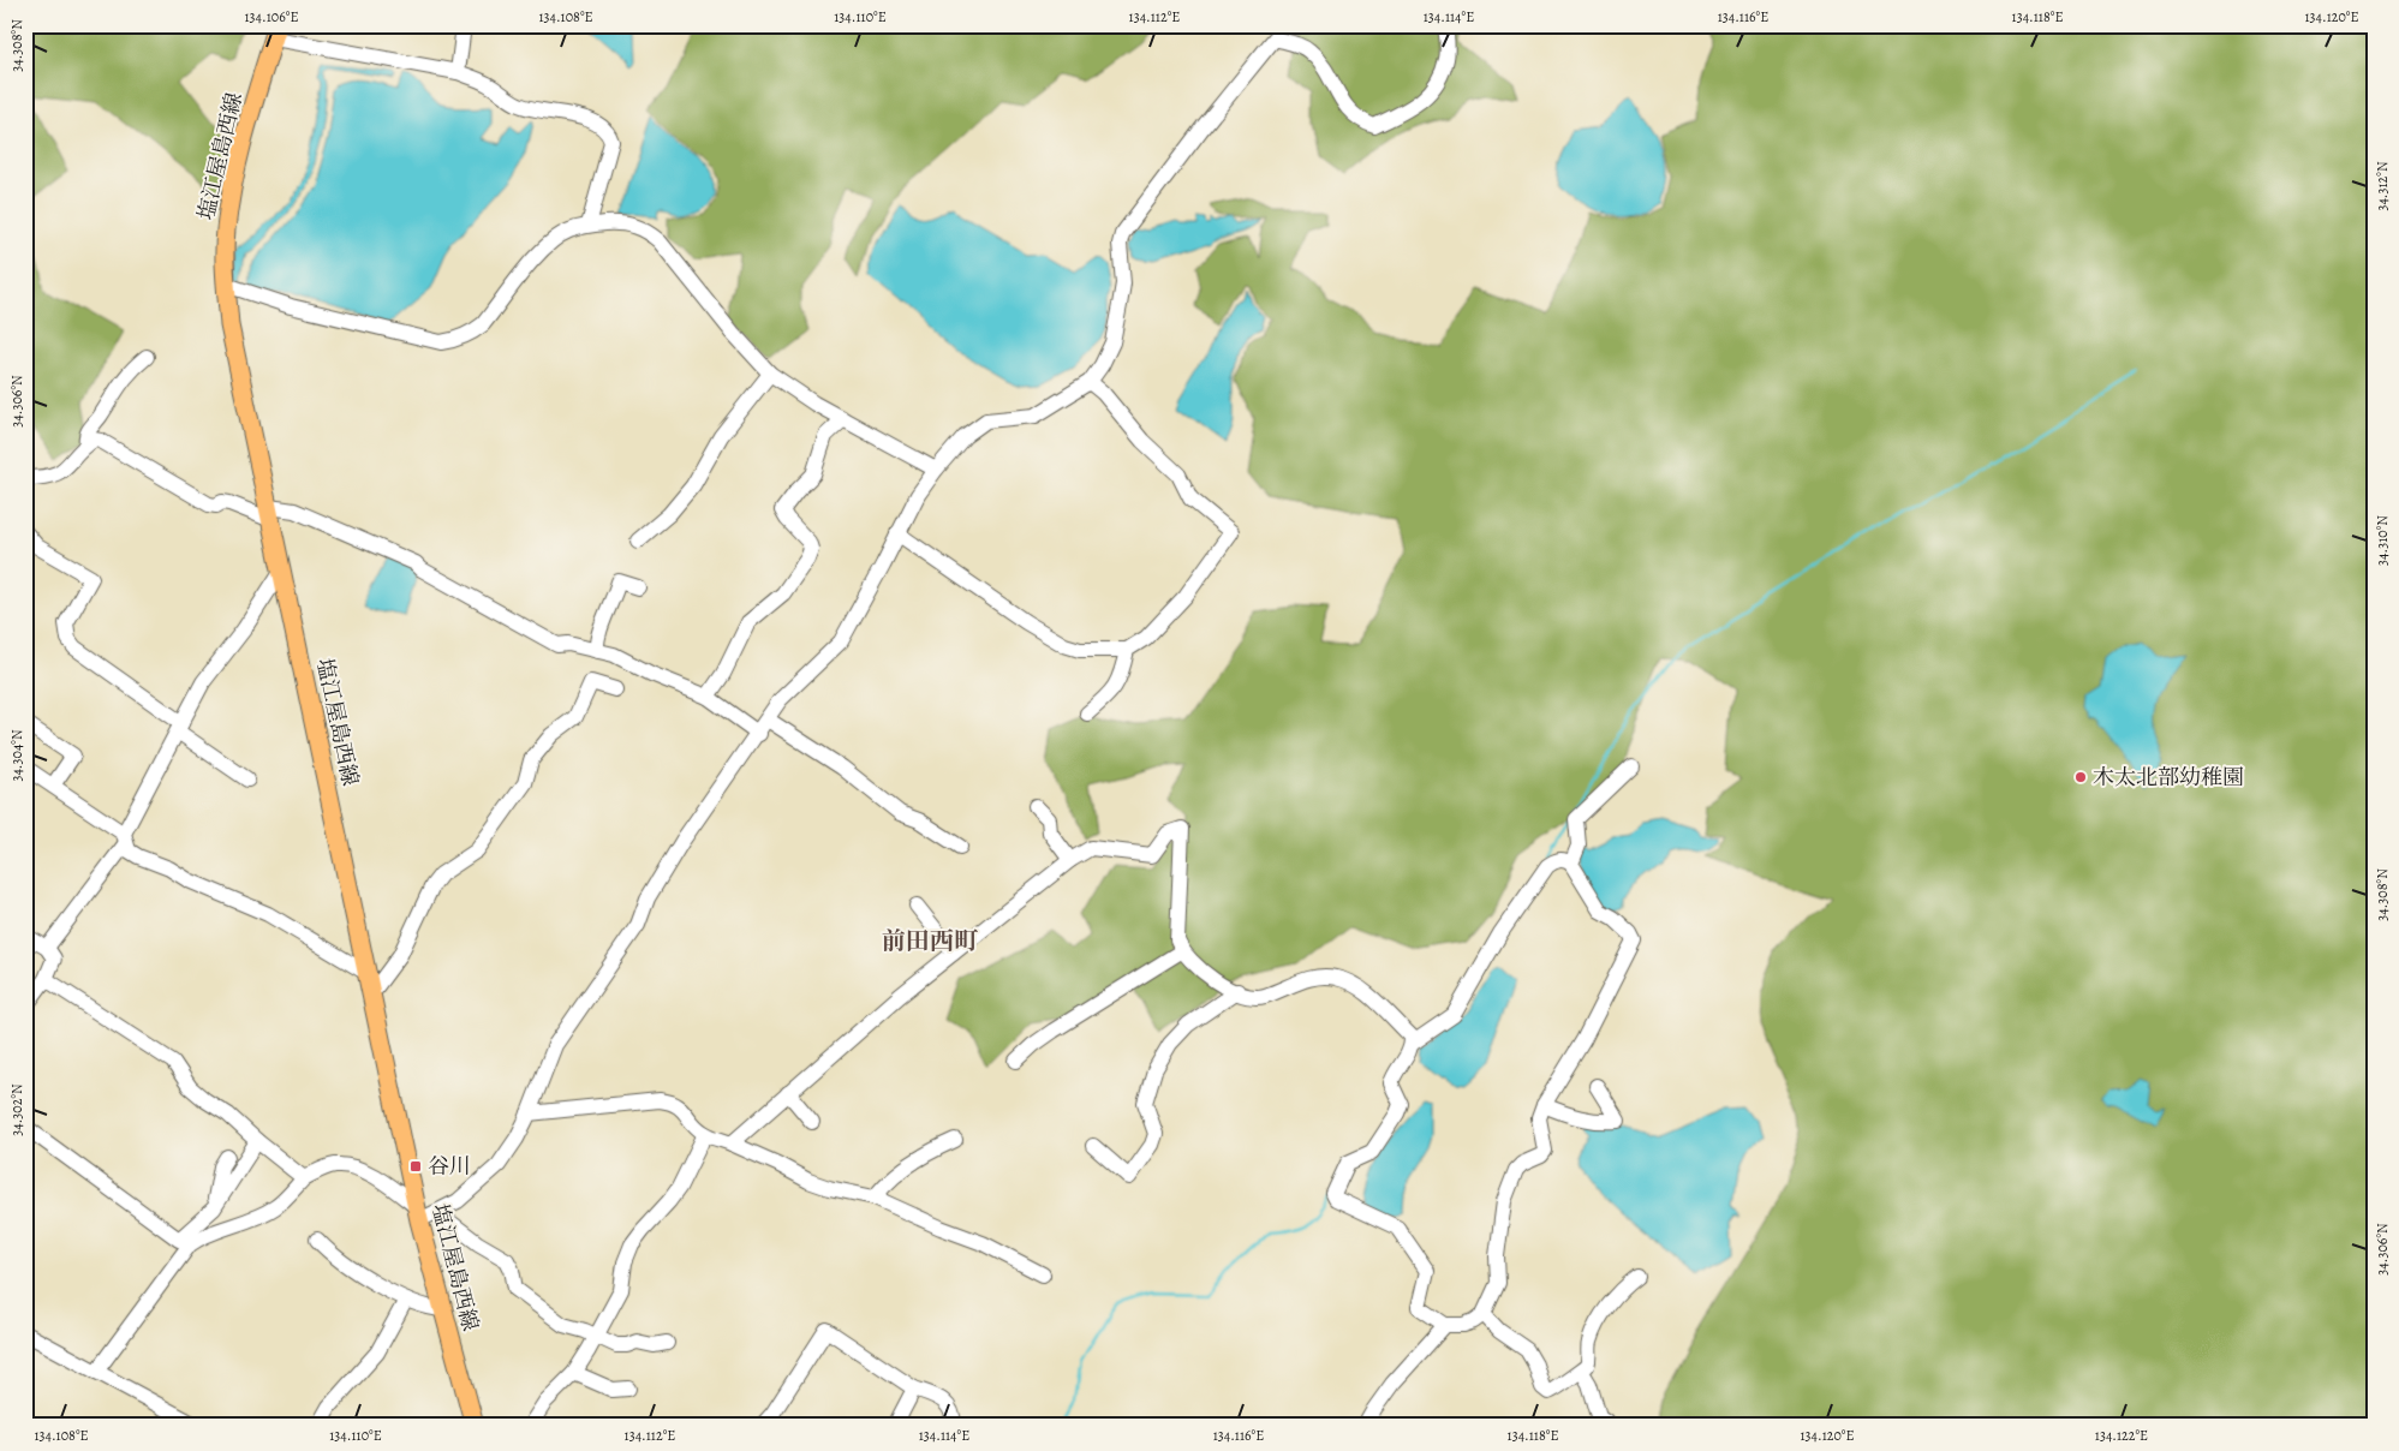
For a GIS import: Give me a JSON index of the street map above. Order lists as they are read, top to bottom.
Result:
{
  "streets": {
    "main road": ["塩江屋島西線"]
  },
  "districts": ["前田西町"],
  "places": {
    "other": ["木太北部幼稚園"],
    "transit": ["谷川"]
  },
  "coordinates": [
    "134.106°E",
    "134.108°E",
    "134.110°E",
    "134.112°E",
    "134.114°E",
    "134.116°E",
    "134.118°E",
    "134.120°E",
    "34.308°N",
    "34.312°N",
    "34.306°N",
    "34.310°N",
    "34.304°N",
    "34.302°N",
    "134.122°E"
  ]
}
